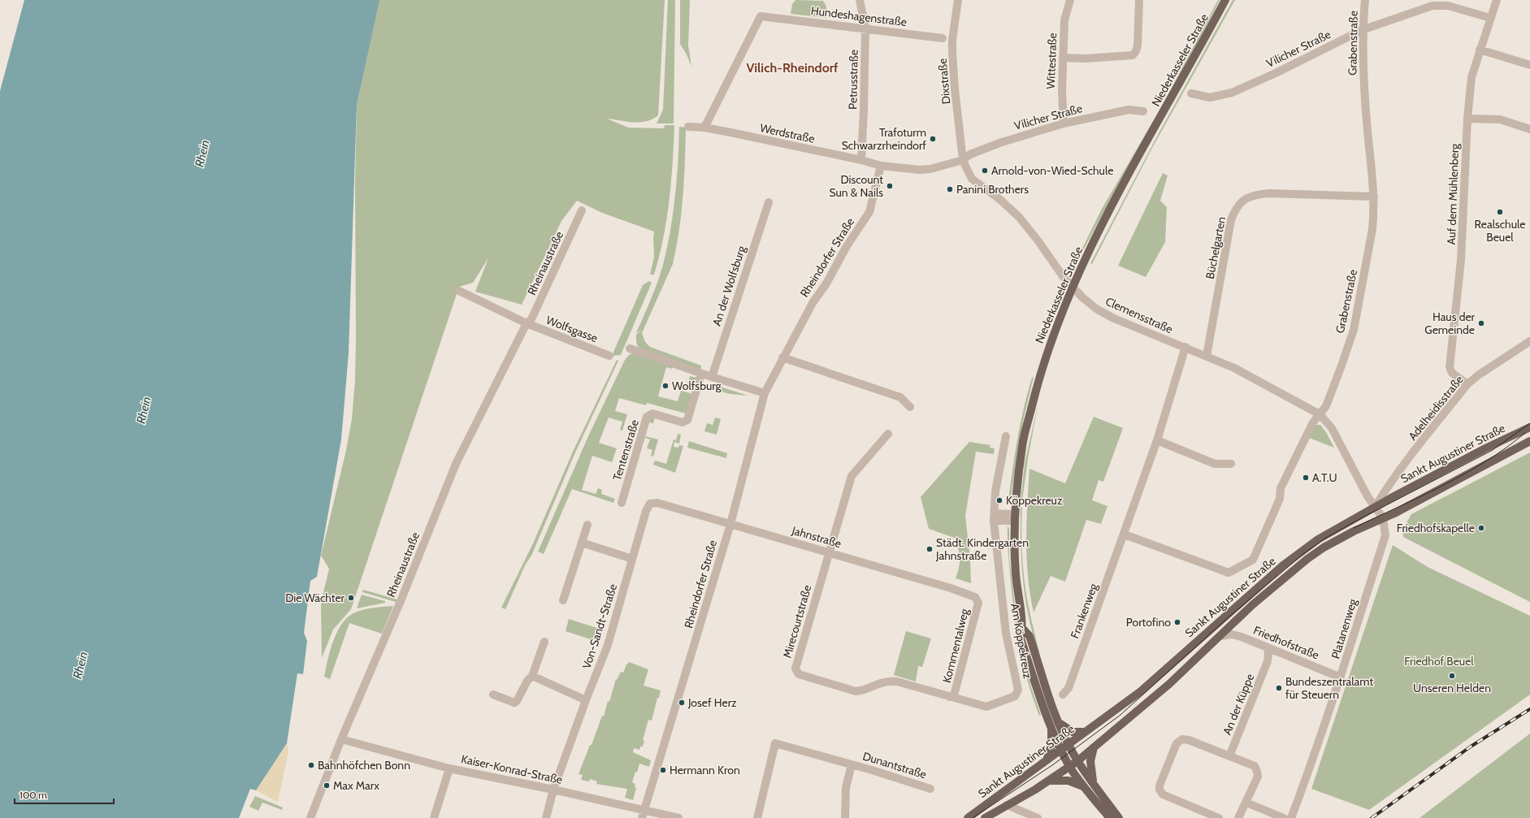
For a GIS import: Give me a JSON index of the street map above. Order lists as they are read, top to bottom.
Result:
{
  "streets": {
    "main road": ["Niederkasseler Straße", "Sankt Augustiner Straße"],
    "street": [
      "Hundeshagenstraße",
      "Grabenstraße",
      "Vilicher Straße",
      "Wittestraße",
      "Petrusstraße",
      "Dixstraße",
      "Werdstraße",
      "Auf dem Mühlenberg",
      "Büchelgarten",
      "Rheindorfer Straße",
      "Rheinaustraße",
      "An der Wolfsburg",
      "Clemensstraße",
      "Wolfsgasse",
      "Adelheidisstraße",
      "Tentenstraße",
      "Jahnstraße",
      "Frankenweg",
      "Mirecourtstraße",
      "Von-Sandt-Straße",
      "Platanenweg",
      "Am Köppekreuz",
      "Friedhofstraße",
      "Kommentalweg",
      "An der Küppe",
      "Dunantstraße",
      "Kaiser-Konrad-Straße"
    ]
  },
  "crossings": [
    ["Hundeshagenstraße", "Petrusstraße"],
    ["Hundeshagenstraße", "Werdstraße"],
    ["Grabenstraße", "Vilicher Straße"],
    ["Grabenstraße", "Büchelgarten"],
    ["Grabenstraße", "Clemensstraße"],
    ["Grabenstraße", "Frankenweg"],
    ["Vilicher Straße", "Wittestraße"],
    ["Vilicher Straße", "Dixstraße"],
    ["Vilicher Straße", "Auf dem Mühlenberg"],
    ["Vilicher Straße", "Clemensstraße"],
    ["Niederkasseler Straße", "Clemensstraße"],
    ["Niederkasseler Straße", "Sankt Augustiner Straße"],
    ["Petrusstraße", "Werdstraße"],
    ["Dixstraße", "Clemensstraße"],
    ["Werdstraße", "Rheindorfer Straße"],
    ["Auf dem Mühlenberg", "Adelheidisstraße"],
    ["Büchelgarten", "Clemensstraße"],
    ["Rheindorfer Straße", "Jahnstraße"],
    ["Rheindorfer Straße", "Kaiser-Konrad-Straße"],
    ["Rheinaustraße", "Wolfsgasse"],
    ["Rheinaustraße", "Kaiser-Konrad-Straße"],
    ["Clemensstraße", "Adelheidisstraße"],
    ["Clemensstraße", "Sankt Augustiner Straße"],
    ["Clemensstraße", "Frankenweg"],
    ["Clemensstraße", "Platanenweg"],
    ["Adelheidisstraße", "Sankt Augustiner Straße"],
    ["Sankt Augustiner Straße", "Platanenweg"],
    ["Sankt Augustiner Straße", "Friedhofstraße"],
    ["Jahnstraße", "Mirecourtstraße"],
    ["Jahnstraße", "Von-Sandt-Straße"],
    ["Jahnstraße", "Kommentalweg"],
    ["Mirecourtstraße", "Am Köppekreuz"],
    ["Mirecourtstraße", "Kommentalweg"],
    ["Von-Sandt-Straße", "Kaiser-Konrad-Straße"],
    ["Platanenweg", "Friedhofstraße"],
    ["Am Köppekreuz", "Kommentalweg"],
    ["Friedhofstraße", "An der Küppe"]
  ],
  "districts": ["Vilich-Rheindorf"],
  "water": ["Rhein"],
  "parks": ["Friedhof Beuel"],
  "places": [
    "Trafoturm Schwarzrheindorf",
    "Arnold-von-Wied-Schule",
    "Discount Sun & Nails",
    "Panini Brothers",
    "Realschule Beuel",
    "Haus der Gemeinde",
    "Wolfsburg",
    "A.T.U",
    "Köppekreuz",
    "Friedhofskapelle",
    "Städt. Kindergarten Jahnstraße",
    "Die Wächter",
    "Portofino",
    "Unseren Helden",
    "Bundeszentralamt für Steuern",
    "Josef Herz",
    "Bahnhöfchen Bonn",
    "Hermann Kron",
    "Max Marx"
  ],
  "scale_bar": "100 m"
}
